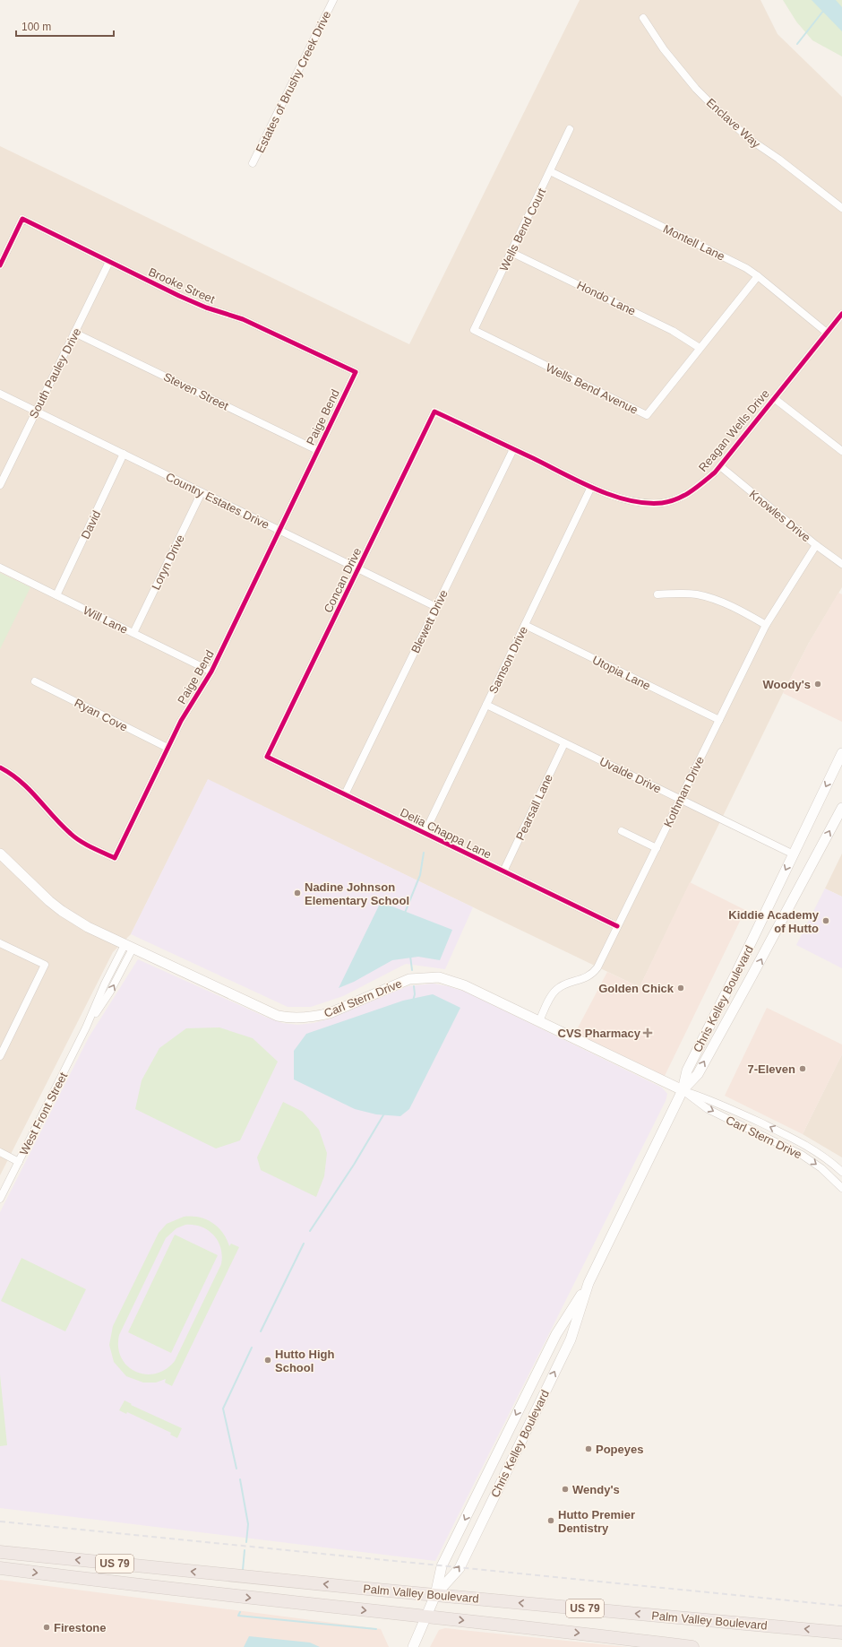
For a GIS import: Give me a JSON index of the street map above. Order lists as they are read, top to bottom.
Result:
{
  "streets": {
    "highway": ["US 79", "Palm Valley Boulevard"],
    "main road": ["Carl Stern Drive", "Chris Kelley Boulevard"],
    "street": [
      "Estates of Brushy Creek Drive",
      "Enclave Way",
      "Wells Bend Court",
      "Montell Lane",
      "Brooke Street",
      "Hondo Lane",
      "South Pauley Drive",
      "Wells Bend Avenue",
      "Steven Street",
      "Paige Bend",
      "Reagan Wells Drive",
      "Country Estates Drive",
      "Knowles Drive",
      "David",
      "Loryn Drive",
      "Concan Drive",
      "Will Lane",
      "Blewett Drive",
      "Samson Drive",
      "Utopia Lane",
      "Ryan Cove",
      "Uvalde Drive",
      "Kothman Drive",
      "Pearsall Lane",
      "Delia Chappa Lane",
      "West Front Street"
    ]
  },
  "crossings": [
    ["Wells Bend Court", "Montell Lane"],
    ["Wells Bend Court", "Hondo Lane"],
    ["Wells Bend Court", "Wells Bend Avenue"],
    ["Montell Lane", "Wells Bend Avenue"],
    ["Montell Lane", "Reagan Wells Drive"],
    ["Brooke Street", "South Pauley Drive"],
    ["Brooke Street", "Paige Bend"],
    ["Hondo Lane", "Wells Bend Avenue"],
    ["South Pauley Drive", "Steven Street"],
    ["South Pauley Drive", "Country Estates Drive"],
    ["Steven Street", "Paige Bend"],
    ["Paige Bend", "Country Estates Drive"],
    ["Paige Bend", "Will Lane"],
    ["Paige Bend", "Ryan Cove"],
    ["Reagan Wells Drive", "Knowles Drive"],
    ["Reagan Wells Drive", "Concan Drive"],
    ["Reagan Wells Drive", "Blewett Drive"],
    ["Reagan Wells Drive", "Samson Drive"],
    ["Country Estates Drive", "David"],
    ["Country Estates Drive", "Loryn Drive"],
    ["Country Estates Drive", "Concan Drive"],
    ["Country Estates Drive", "Blewett Drive"],
    ["Knowles Drive", "Kothman Drive"],
    ["David", "Will Lane"],
    ["Loryn Drive", "Will Lane"],
    ["Concan Drive", "Delia Chappa Lane"],
    ["Blewett Drive", "Delia Chappa Lane"],
    ["Samson Drive", "Utopia Lane"],
    ["Samson Drive", "Uvalde Drive"],
    ["Samson Drive", "Delia Chappa Lane"],
    ["Utopia Lane", "Kothman Drive"],
    ["Uvalde Drive", "Kothman Drive"],
    ["Uvalde Drive", "Pearsall Lane"],
    ["Uvalde Drive", "Chris Kelley Boulevard"],
    ["Kothman Drive", "Delia Chappa Lane"],
    ["Kothman Drive", "Carl Stern Drive"],
    ["Pearsall Lane", "Delia Chappa Lane"],
    ["Carl Stern Drive", "Chris Kelley Boulevard"],
    ["Carl Stern Drive", "West Front Street"],
    ["Chris Kelley Boulevard", "Palm Valley Boulevard"]
  ],
  "places": {
    "other": [
      "Woody's",
      "Nadine Johnson Elementary School",
      "Kiddie Academy of Hutto",
      "Golden Chick",
      "7-Eleven",
      "Hutto High School",
      "Popeyes",
      "Wendy's",
      "Hutto Premier Dentistry",
      "Firestone"
    ],
    "health": ["CVS Pharmacy"]
  },
  "scale_bar": "100 m"
}
